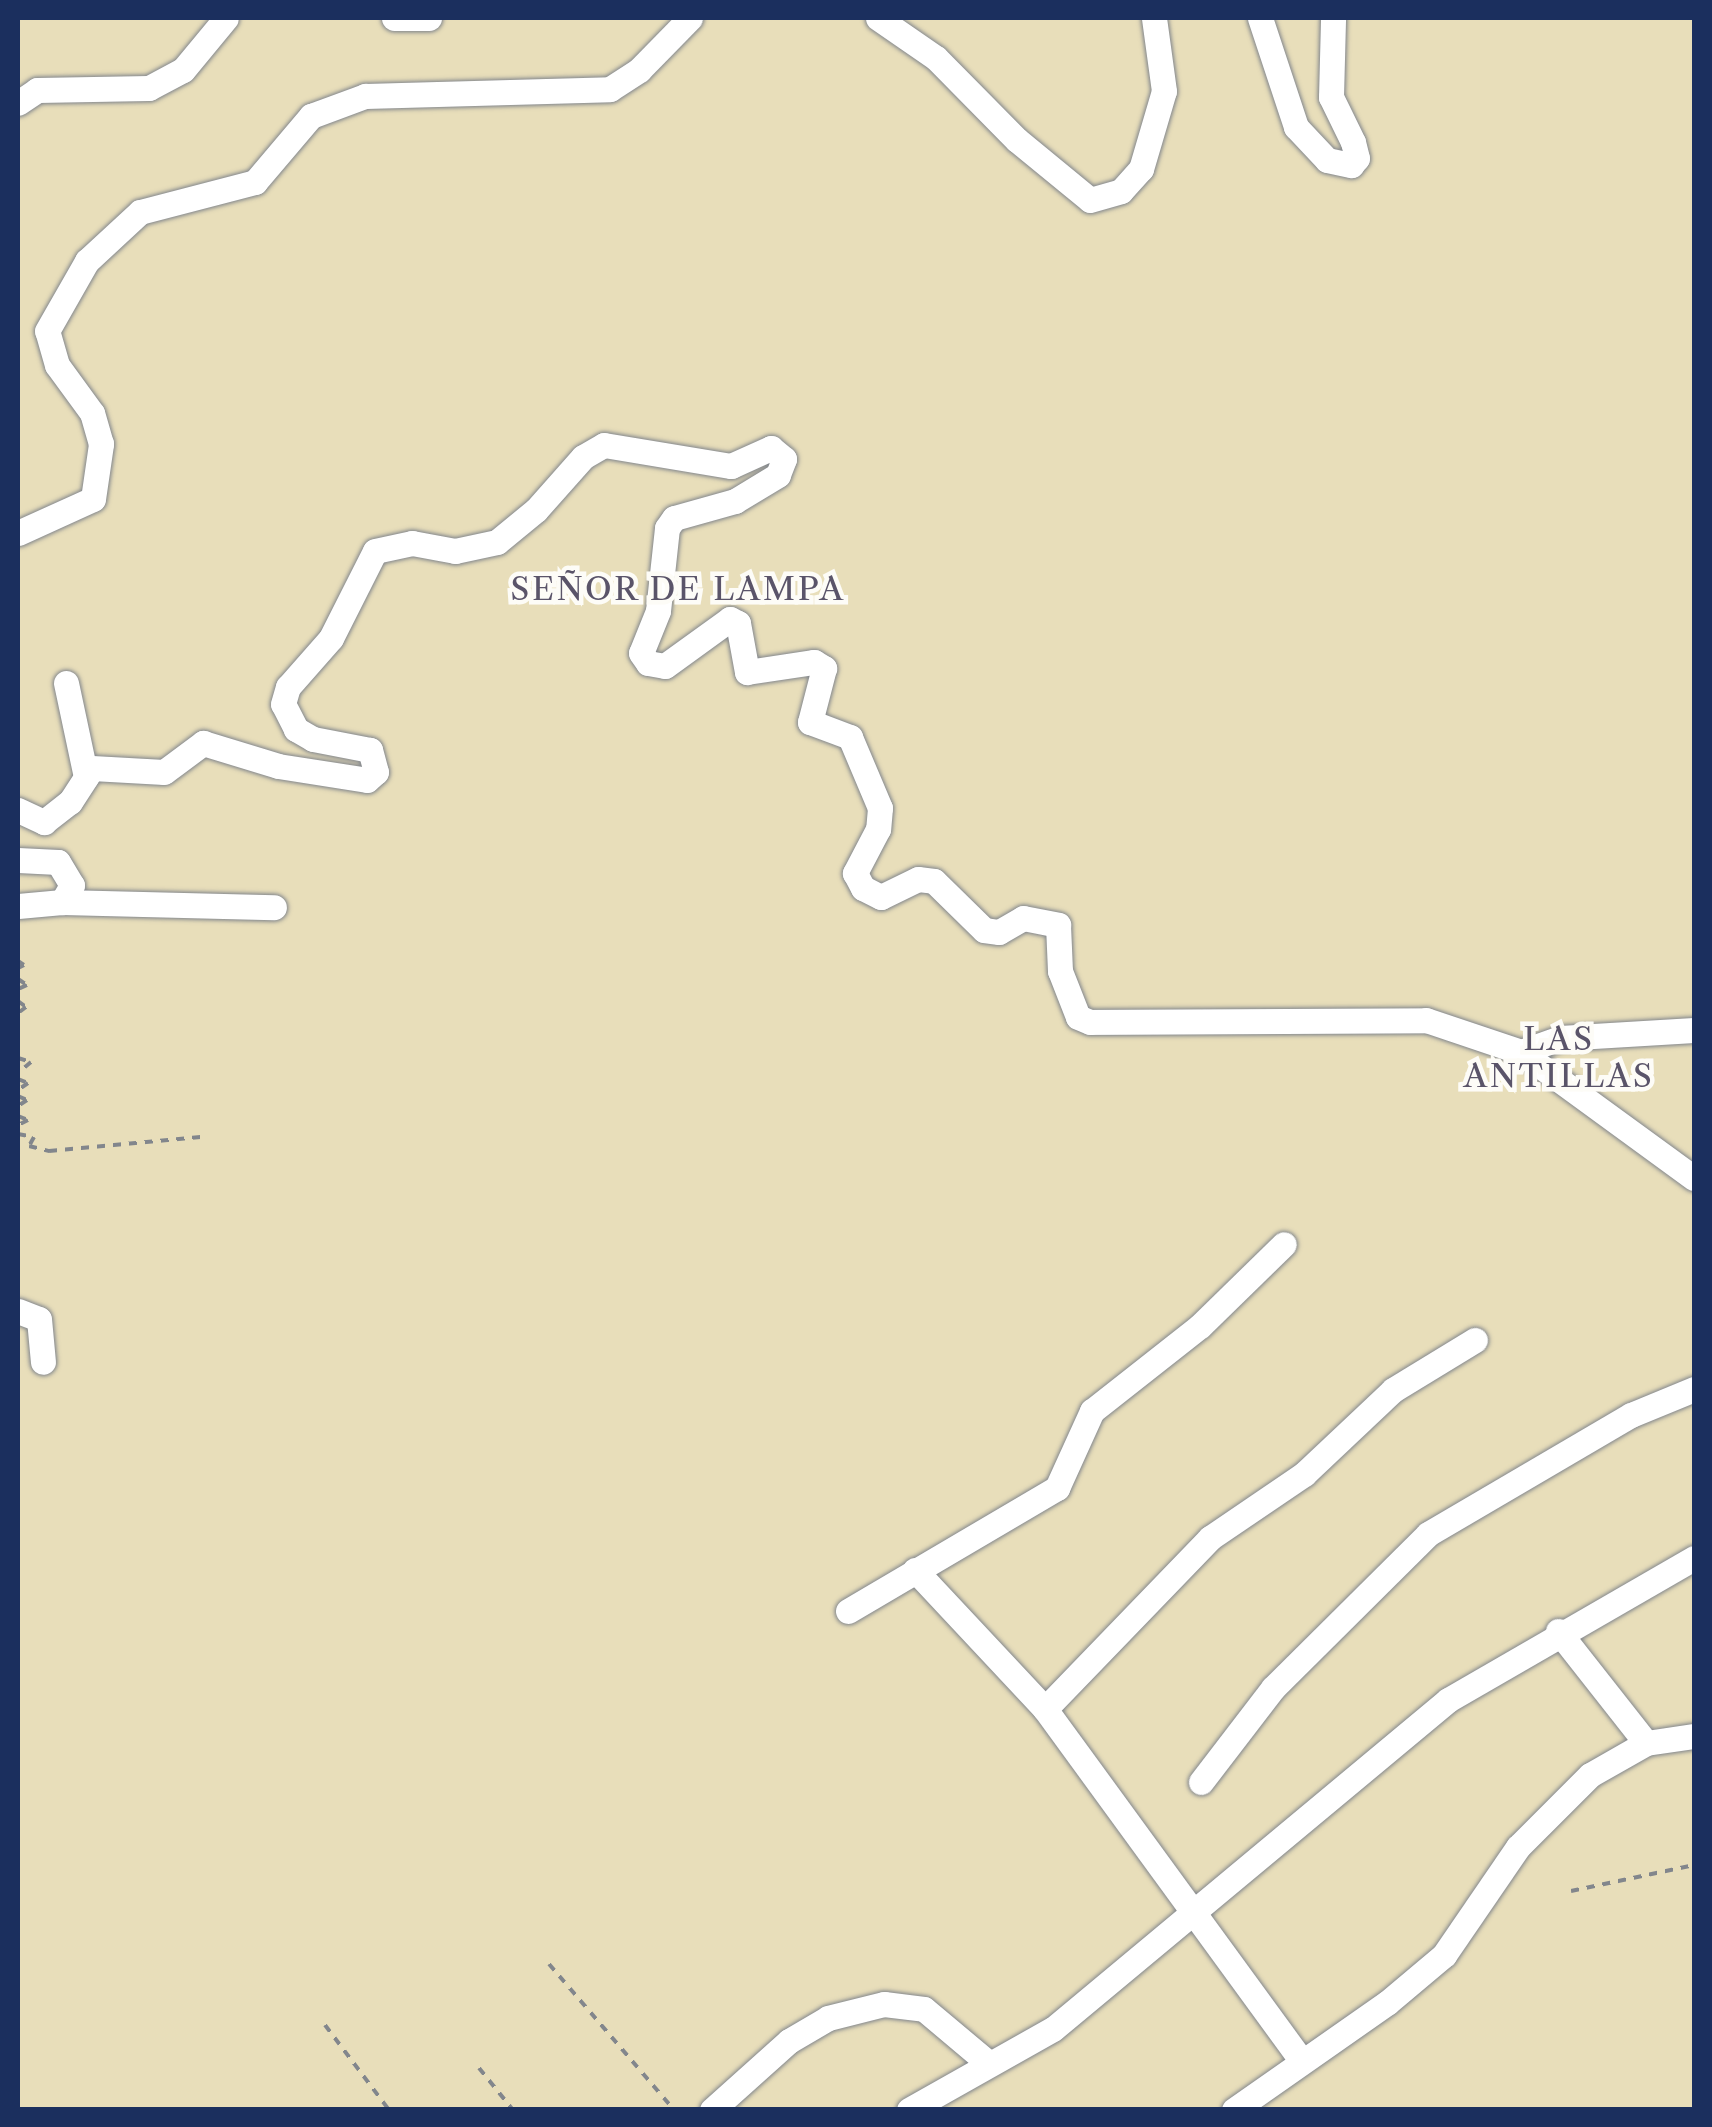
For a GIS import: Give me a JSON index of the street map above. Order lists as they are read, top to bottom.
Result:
{
  "districts": ["SEÑOR DE LAMPA", "LAS ANTILLAS"]
}
